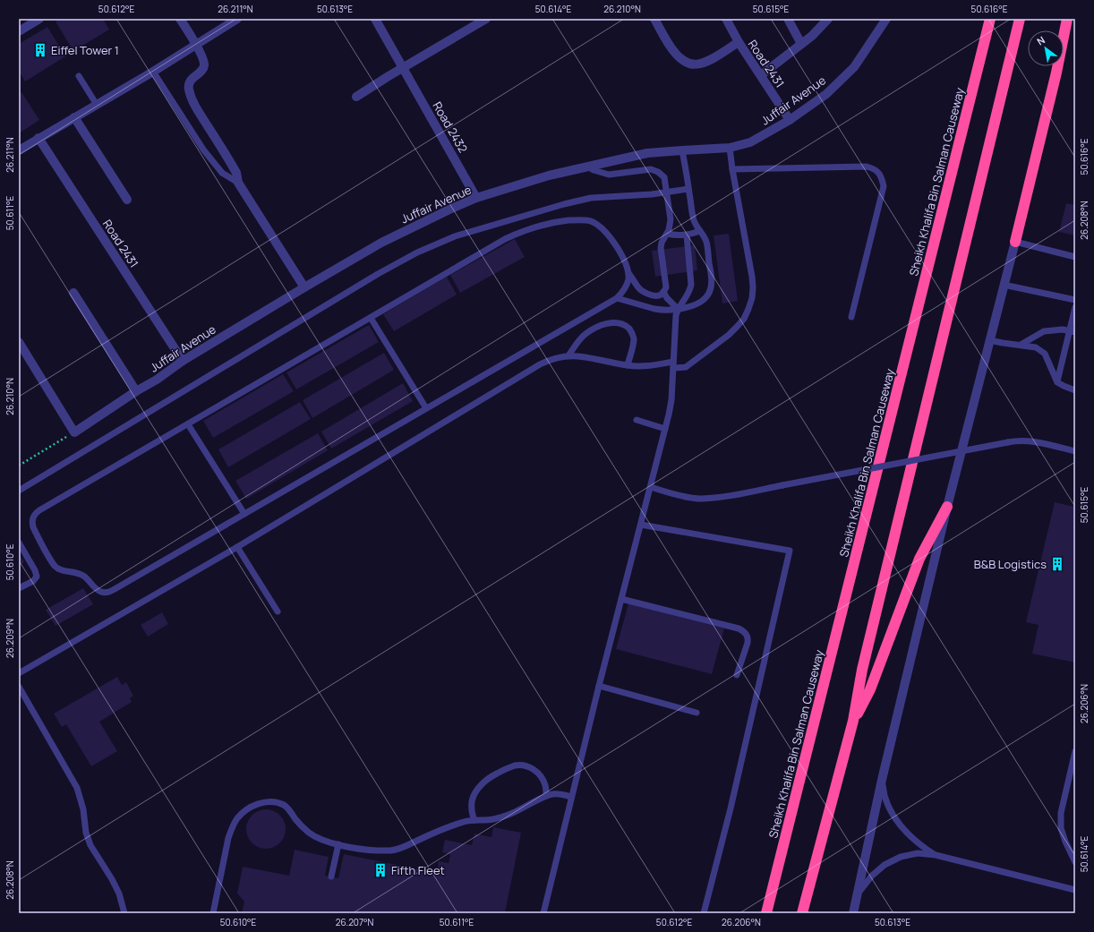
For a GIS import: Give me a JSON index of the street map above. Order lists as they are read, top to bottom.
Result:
{
  "streets": {
    "highway": ["Sheikh Khalifa Bin Salman Causeway"],
    "street": ["Road 2431", "Juffair Avenue", "Road 2432"]
  },
  "crossings": [
    ["Road 2431", "Juffair Avenue"],
    ["Juffair Avenue", "Road 2432"]
  ],
  "places": {
    "building": ["Eiffel Tower 1", "B&B Logistics", "Fifth Fleet"]
  },
  "north": "top left",
  "coordinates": [
    "50.612°E",
    "26.211°N",
    "50.613°E",
    "50.614°E",
    "26.210°N",
    "50.615°E",
    "50.616°E",
    "50.611°E",
    "26.208°N",
    "50.610°E",
    "26.209°N",
    "26.206°N",
    "26.207°N"
  ]
}
